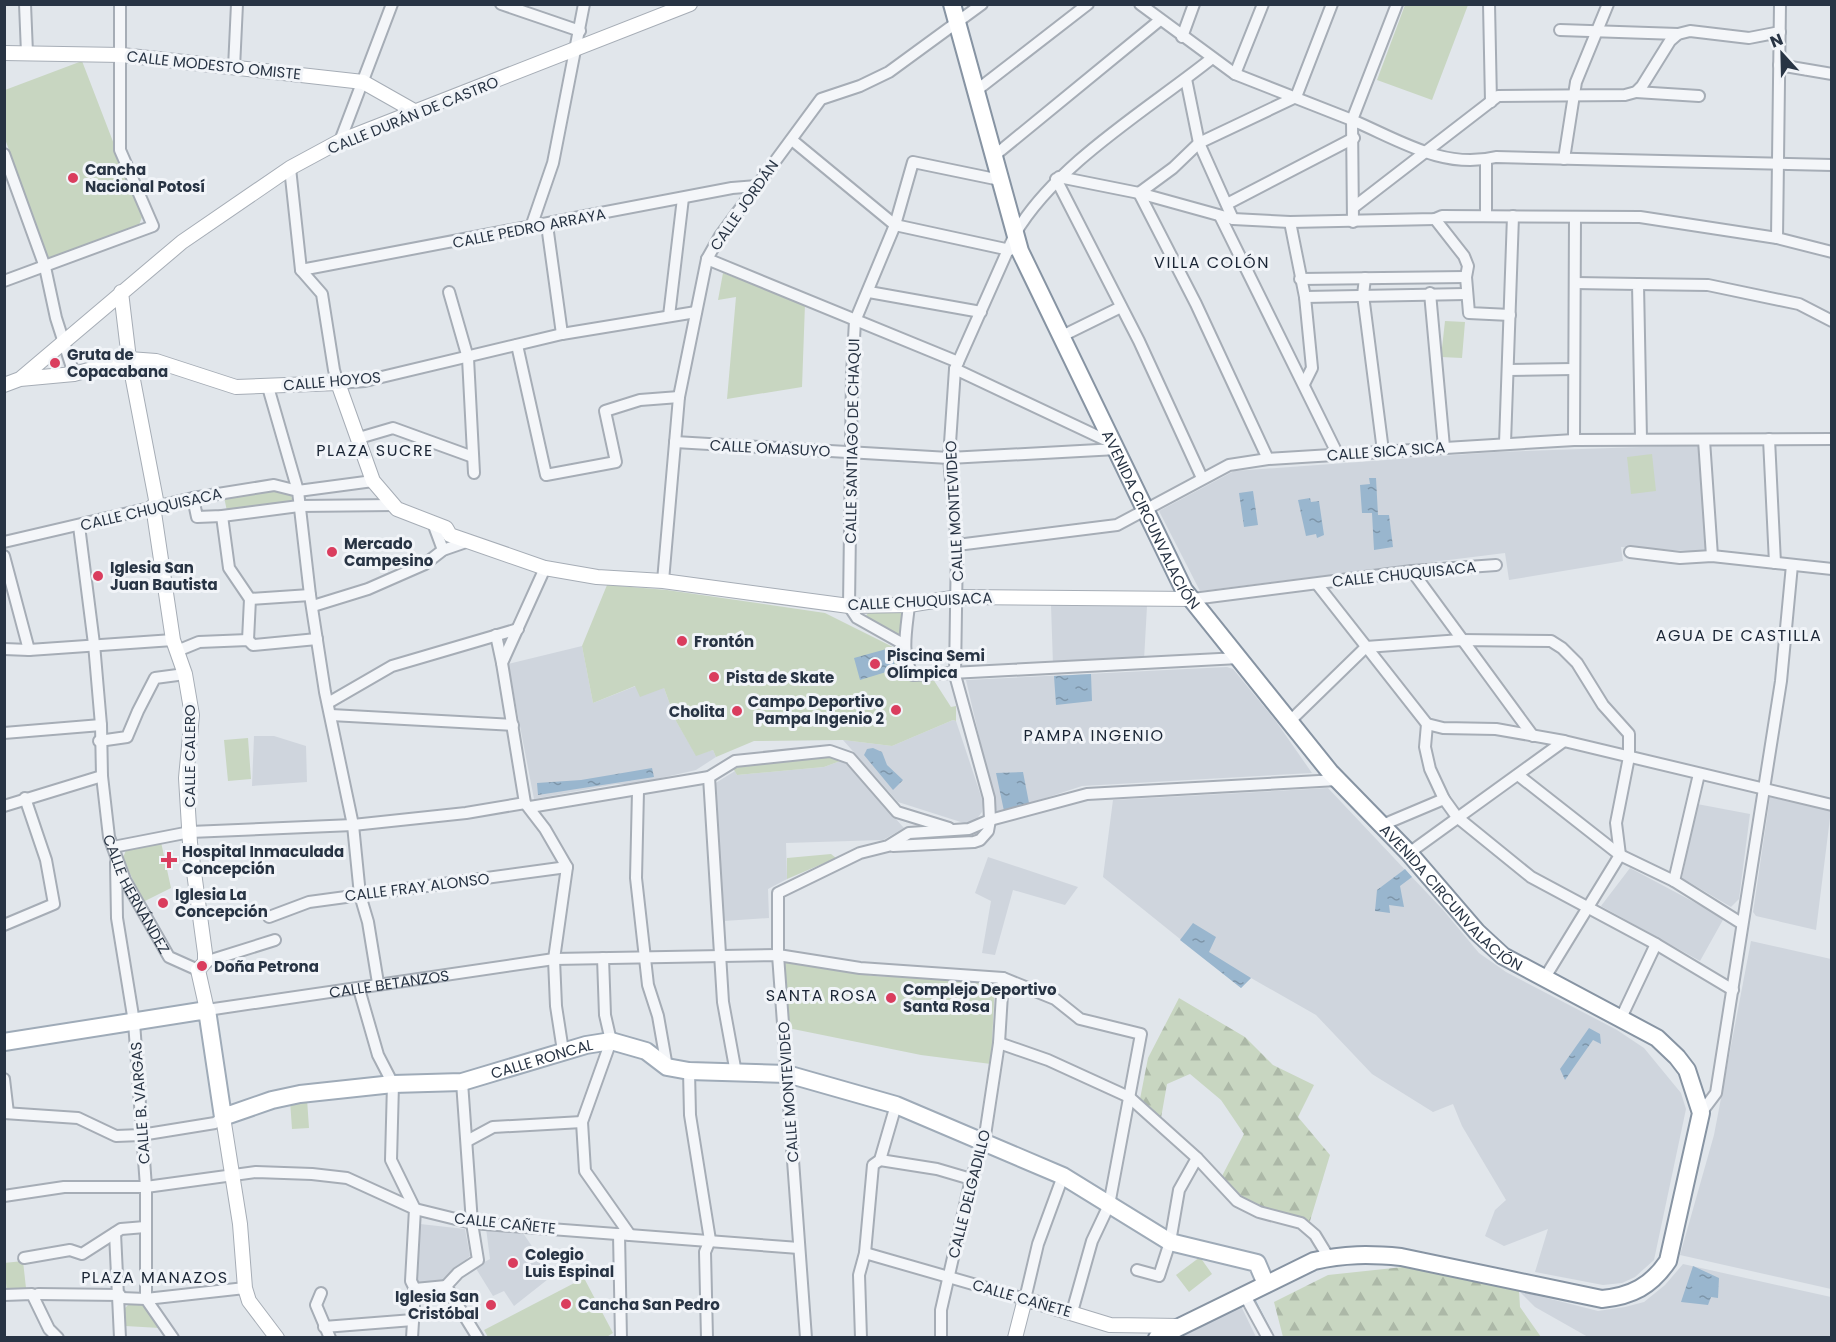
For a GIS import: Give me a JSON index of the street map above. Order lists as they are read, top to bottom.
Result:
{
  "streets": {
    "main road": [
      "CALLE MODESTO OMISTE",
      "CALLE DURÁN DE CASTRO",
      "CALLE HOYOS",
      "CALLE CHUQUISACA",
      "AVENIDA CIRCUNVALACIÓN",
      "CALLE CALERO",
      "CALLE BETANZOS",
      "CALLE RONCAL",
      "CALLE CAÑETE"
    ],
    "street": [
      "CALLE JORDÁN",
      "CALLE PEDRO ARRAYA",
      "CALLE SANTIAGO DE CHAQUI",
      "CALLE OMASUYO",
      "CALLE SICA SICA",
      "CALLE MONTEVIDEO",
      "CALLE FRAY ALONSO",
      "CALLE HERNÁNDEZ",
      "CALLE B. VARGAS",
      "CALLE DELGADILLO"
    ]
  },
  "crossings": [
    ["CALLE MODESTO OMISTE", "CALLE DURÁN DE CASTRO"],
    ["CALLE DURÁN DE CASTRO", "CALLE HOYOS"],
    ["CALLE DURÁN DE CASTRO", "CALLE CALERO"],
    ["CALLE JORDÁN", "CALLE PEDRO ARRAYA"],
    ["CALLE JORDÁN", "CALLE HOYOS"],
    ["CALLE JORDÁN", "CALLE OMASUYO"],
    ["CALLE JORDÁN", "CALLE CHUQUISACA"],
    ["CALLE JORDÁN", "AVENIDA CIRCUNVALACIÓN"],
    ["CALLE HOYOS", "CALLE CALERO"],
    ["CALLE SANTIAGO DE CHAQUI", "CALLE OMASUYO"],
    ["CALLE SANTIAGO DE CHAQUI", "CALLE CHUQUISACA"],
    ["CALLE SANTIAGO DE CHAQUI", "AVENIDA CIRCUNVALACIÓN"],
    ["CALLE OMASUYO", "CALLE MONTEVIDEO"],
    ["CALLE OMASUYO", "AVENIDA CIRCUNVALACIÓN"],
    ["CALLE SICA SICA", "CALLE MONTEVIDEO"],
    ["CALLE SICA SICA", "AVENIDA CIRCUNVALACIÓN"],
    ["CALLE CHUQUISACA", "CALLE MONTEVIDEO"],
    ["CALLE CHUQUISACA", "AVENIDA CIRCUNVALACIÓN"],
    ["CALLE CHUQUISACA", "CALLE CALERO"],
    ["CALLE CHUQUISACA", "CALLE HERNÁNDEZ"],
    ["CALLE MONTEVIDEO", "AVENIDA CIRCUNVALACIÓN"],
    ["CALLE MONTEVIDEO", "CALLE BETANZOS"],
    ["CALLE MONTEVIDEO", "CALLE RONCAL"],
    ["CALLE MONTEVIDEO", "CALLE CAÑETE"],
    ["AVENIDA CIRCUNVALACIÓN", "CALLE RONCAL"],
    ["AVENIDA CIRCUNVALACIÓN", "CALLE CAÑETE"],
    ["CALLE CALERO", "CALLE HERNÁNDEZ"],
    ["CALLE HERNÁNDEZ", "CALLE B. VARGAS"],
    ["CALLE BETANZOS", "CALLE B. VARGAS"],
    ["CALLE BETANZOS", "CALLE DELGADILLO"],
    ["CALLE RONCAL", "CALLE B. VARGAS"],
    ["CALLE RONCAL", "CALLE DELGADILLO"],
    ["CALLE B. VARGAS", "CALLE CAÑETE"],
    ["CALLE DELGADILLO", "CALLE CAÑETE"]
  ],
  "districts": [
    "VILLA COLÓN",
    "PLAZA SUCRE",
    "AGUA DE CASTILLA",
    "PAMPA INGENIO",
    "SANTA ROSA",
    "PLAZA MANAZOS"
  ],
  "places": {
    "other": [
      "Cancha Nacional Potosí",
      "Gruta de Copacabana",
      "Mercado Campesino",
      "Iglesia San Juan Bautista",
      "Frontón",
      "Piscina Semi Olímpica",
      "Pista de Skate",
      "Campo Deportivo Pampa Ingenio 2",
      "Cholita",
      "Iglesia La Concepción",
      "Doña Petrona",
      "Complejo Deportivo Santa Rosa",
      "Colegio Luis Espinal",
      "Cancha San Pedro",
      "Iglesia San Cristóbal"
    ],
    "health": ["Hospital Inmaculada Concepción"]
  },
  "north": "top"
}
